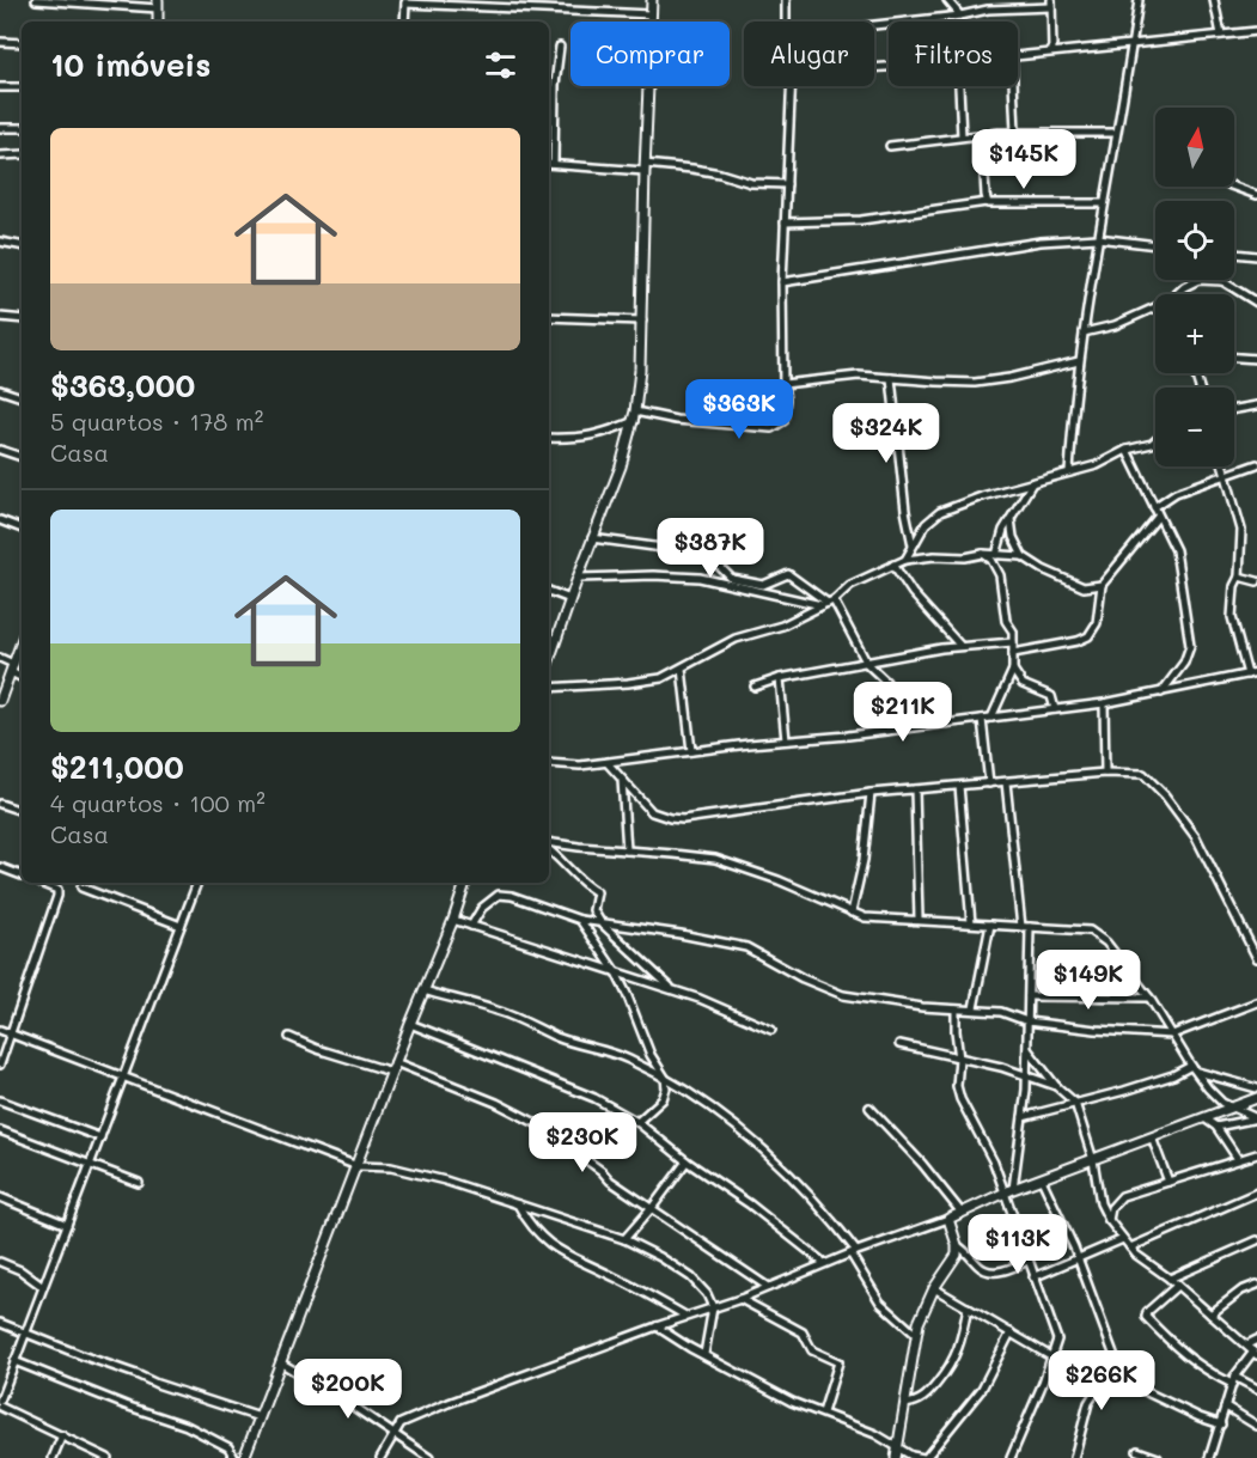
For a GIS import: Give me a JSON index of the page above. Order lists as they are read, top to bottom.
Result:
{
  "north": "top",
  "page": {
    "chip": ["Comprar", "Alugar", "Filtros"],
    "heading": "10 imóveis",
    "map_buttons": ["+", "−"],
    "list": [
      {
        "name": "$363,000",
        "note": "5 quartos · 178 m² · Casa"
      },
      {
        "name": "$211,000",
        "note": "4 quartos · 100 m² · Casa"
      }
    ],
    "price": [
      "$145K",
      "$363K",
      "$324K",
      "$387K",
      "$211K",
      "$149K",
      "$230K",
      "$113K",
      "$266K",
      "$200K"
    ]
  }
}
